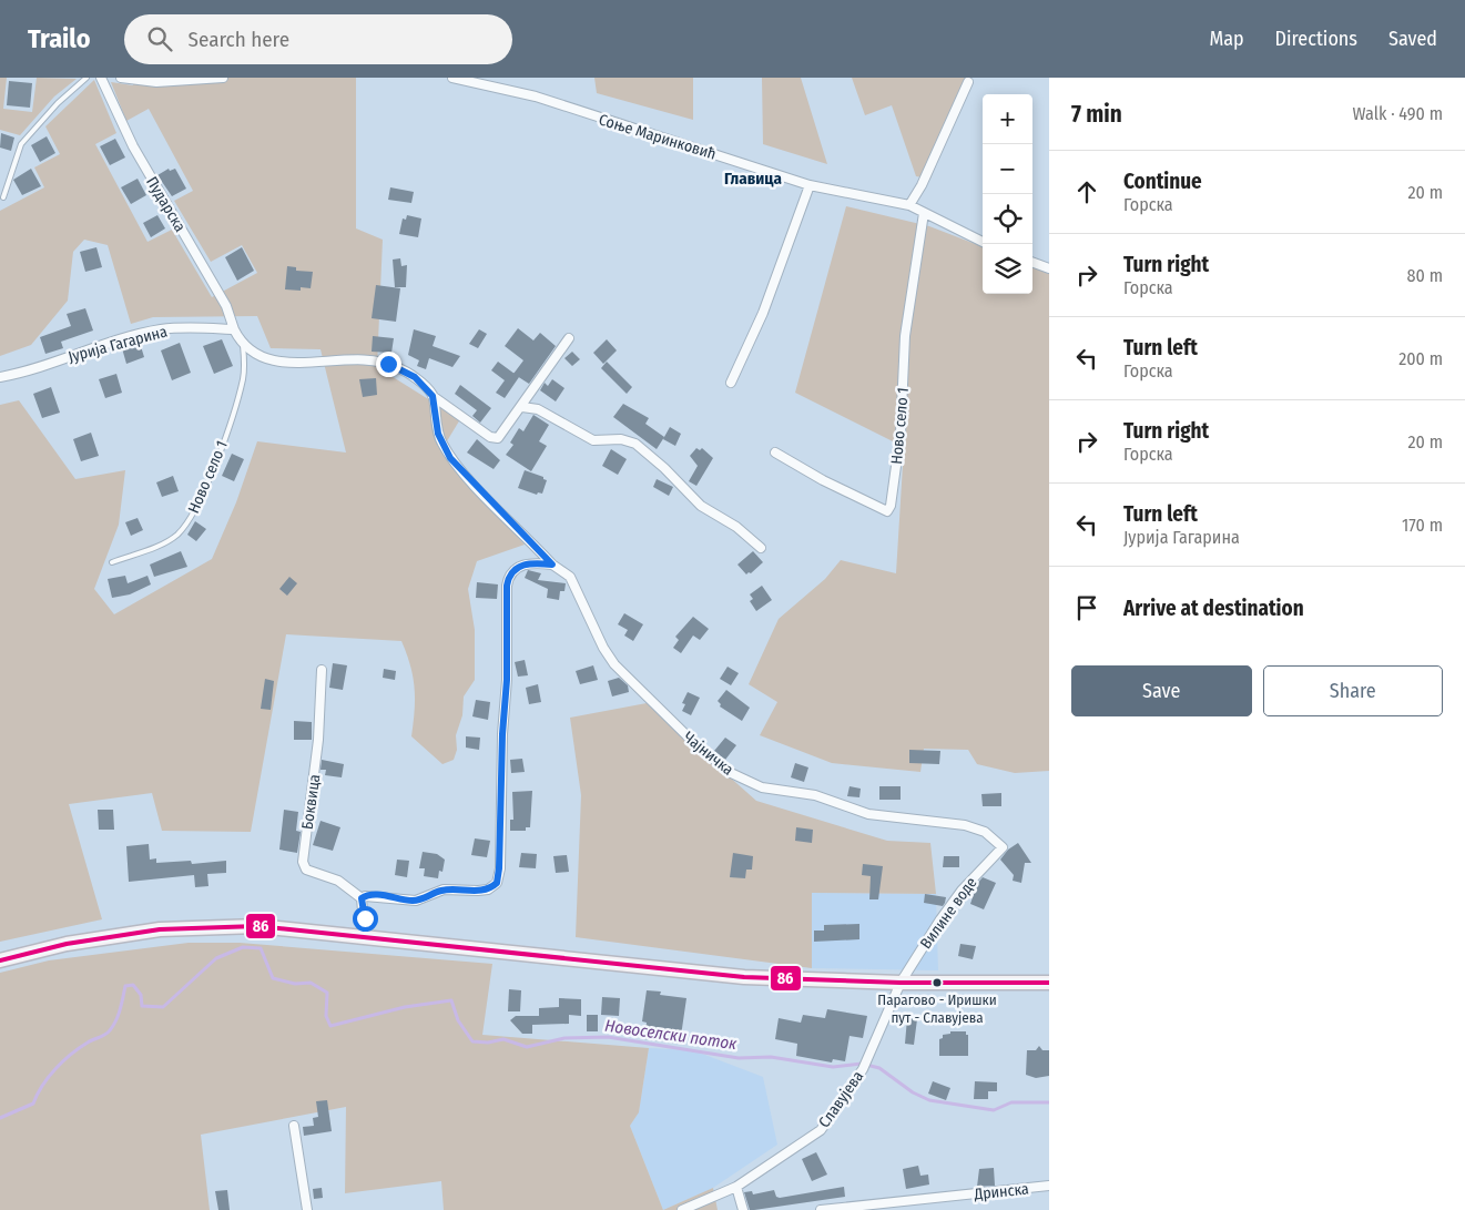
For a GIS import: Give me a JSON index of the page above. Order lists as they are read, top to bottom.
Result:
{
  "streets": {
    "street": [
      "Соње Маринковић",
      "Пударска",
      "Јурија Гагарина",
      "Ново село 1",
      "Чајничка",
      "Боквица",
      "Вилине воде",
      "Славујева",
      "Дринска"
    ]
  },
  "crossings": [
    ["Соње Маринковић", "Ново село 1"],
    ["Пударска", "Јурија Гагарина"],
    ["Чајничка", "Вилине воде"],
    ["Вилине воде", "Славујева"]
  ],
  "districts": ["Главица"],
  "water": ["Новоселски поток"],
  "places": ["Парагово - Иришки пут - Славујева"],
  "lines": ["transit line 86"],
  "page": {
    "header": "Trailo",
    "search": "Search here",
    "nav": ["Map", "Directions", "Saved"],
    "heading": ["7 min", "Walk · 490 m"],
    "map_buttons": ["+", "−"],
    "list": [
      ["Continue", "Горска", "20 m"],
      ["Turn right", "Горска", "80 m"],
      ["Turn left", "Горска", "200 m"],
      ["Turn right", "Горска", "20 m"],
      ["Turn left", "Јурија Гагарина", "170 m"],
      "Arrive at destination"
    ],
    "buttons": ["Save", "Share"]
  }
}
